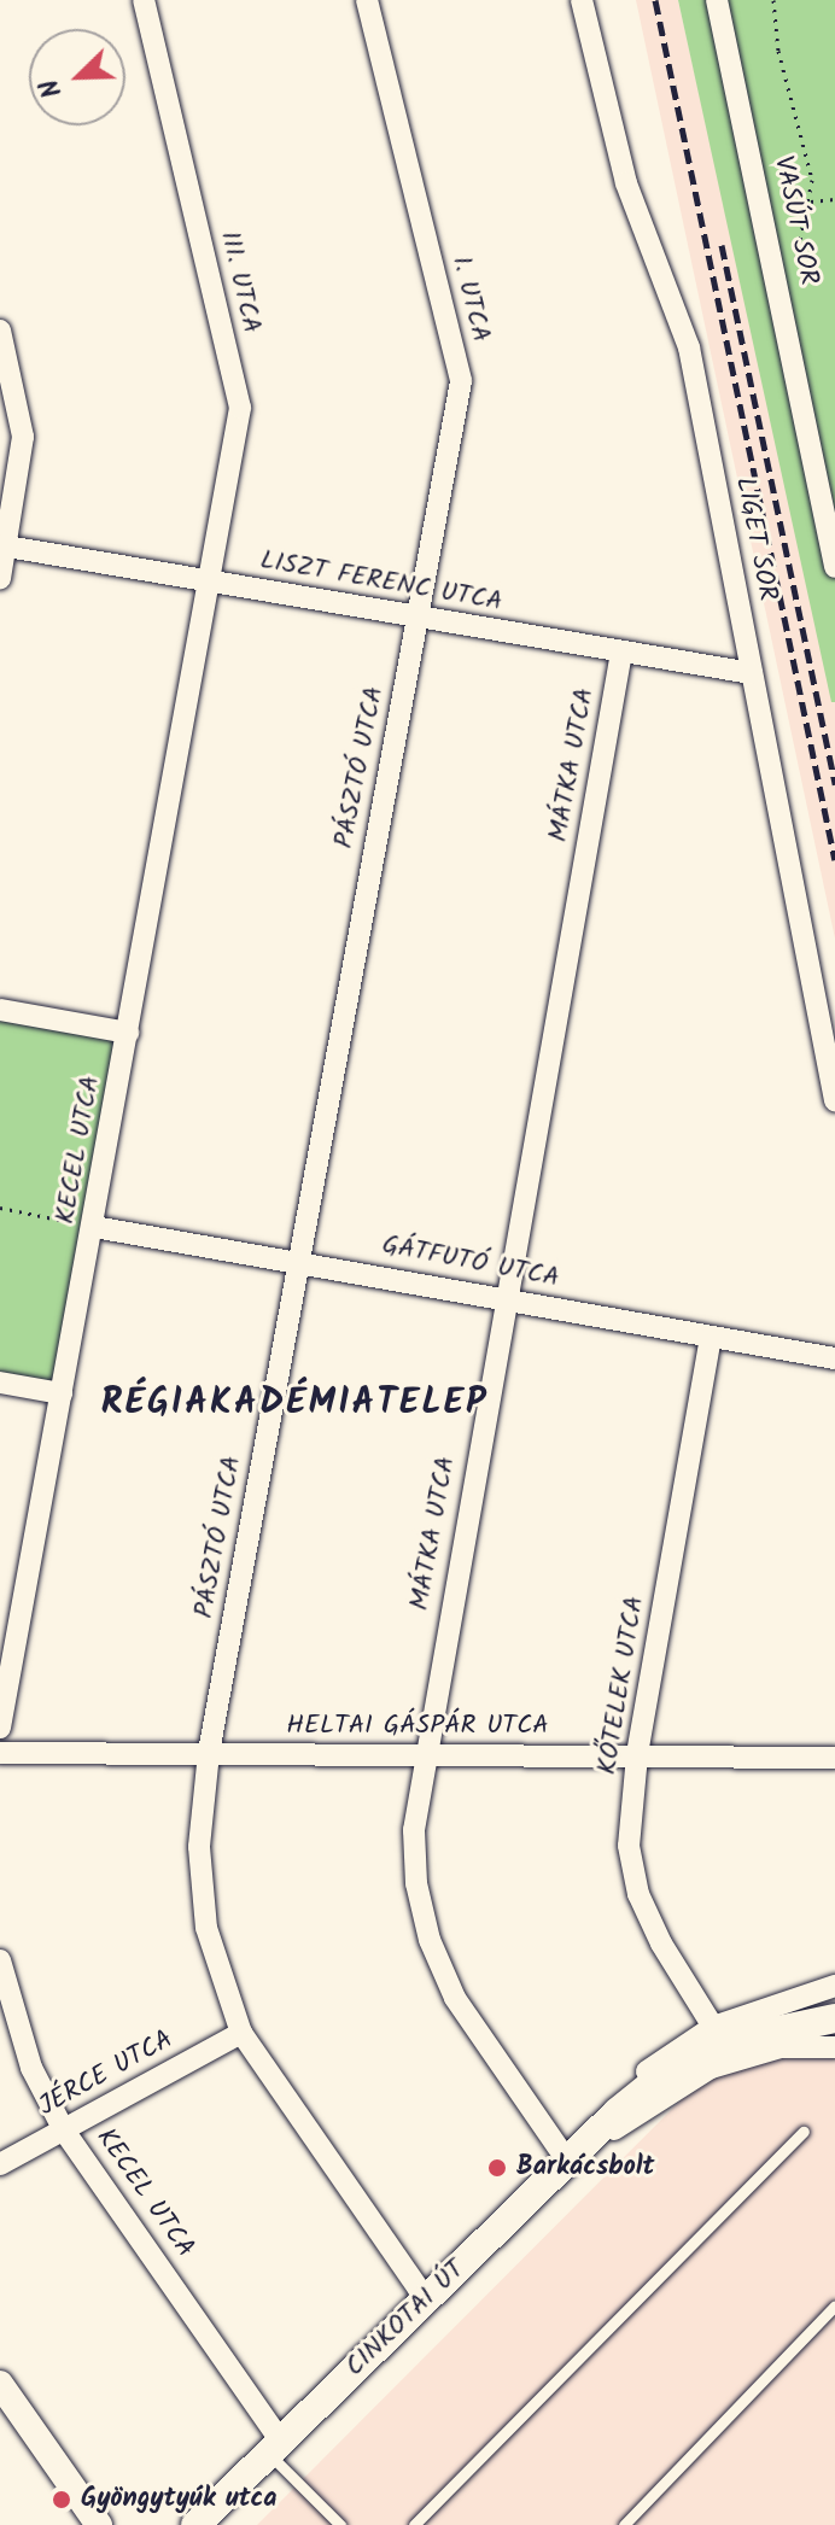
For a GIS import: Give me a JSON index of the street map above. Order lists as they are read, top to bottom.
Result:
{
  "streets": {
    "main road": ["CINKOTAI ÚT"],
    "street": [
      "VASÚT SOR",
      "III. UTCA",
      "I. UTCA",
      "LIGET SOR",
      "LISZT FERENC UTCA",
      "MÁTKA UTCA",
      "PÁSZTÓ UTCA",
      "KECEL UTCA",
      "GÁTFUTÓ UTCA",
      "KŐTELEK UTCA",
      "HELTAI GÁSPÁR UTCA",
      "JÉRCE UTCA"
    ]
  },
  "crossings": [
    ["III. UTCA", "LISZT FERENC UTCA"],
    ["III. UTCA", "KECEL UTCA"],
    ["I. UTCA", "LISZT FERENC UTCA"],
    ["I. UTCA", "PÁSZTÓ UTCA"],
    ["LIGET SOR", "LISZT FERENC UTCA"],
    ["LISZT FERENC UTCA", "MÁTKA UTCA"],
    ["LISZT FERENC UTCA", "PÁSZTÓ UTCA"],
    ["LISZT FERENC UTCA", "KECEL UTCA"],
    ["MÁTKA UTCA", "GÁTFUTÓ UTCA"],
    ["MÁTKA UTCA", "HELTAI GÁSPÁR UTCA"],
    ["MÁTKA UTCA", "CINKOTAI ÚT"],
    ["PÁSZTÓ UTCA", "GÁTFUTÓ UTCA"],
    ["PÁSZTÓ UTCA", "HELTAI GÁSPÁR UTCA"],
    ["PÁSZTÓ UTCA", "JÉRCE UTCA"],
    ["PÁSZTÓ UTCA", "CINKOTAI ÚT"],
    ["KECEL UTCA", "GÁTFUTÓ UTCA"],
    ["KECEL UTCA", "JÉRCE UTCA"],
    ["KECEL UTCA", "CINKOTAI ÚT"],
    ["GÁTFUTÓ UTCA", "KŐTELEK UTCA"],
    ["KŐTELEK UTCA", "HELTAI GÁSPÁR UTCA"],
    ["KŐTELEK UTCA", "CINKOTAI ÚT"]
  ],
  "districts": ["RÉGIAKADÉMIATELEP"],
  "places": ["Barkácsbolt", "Gyöngytyúk utca"],
  "north": "bottom left"
}
